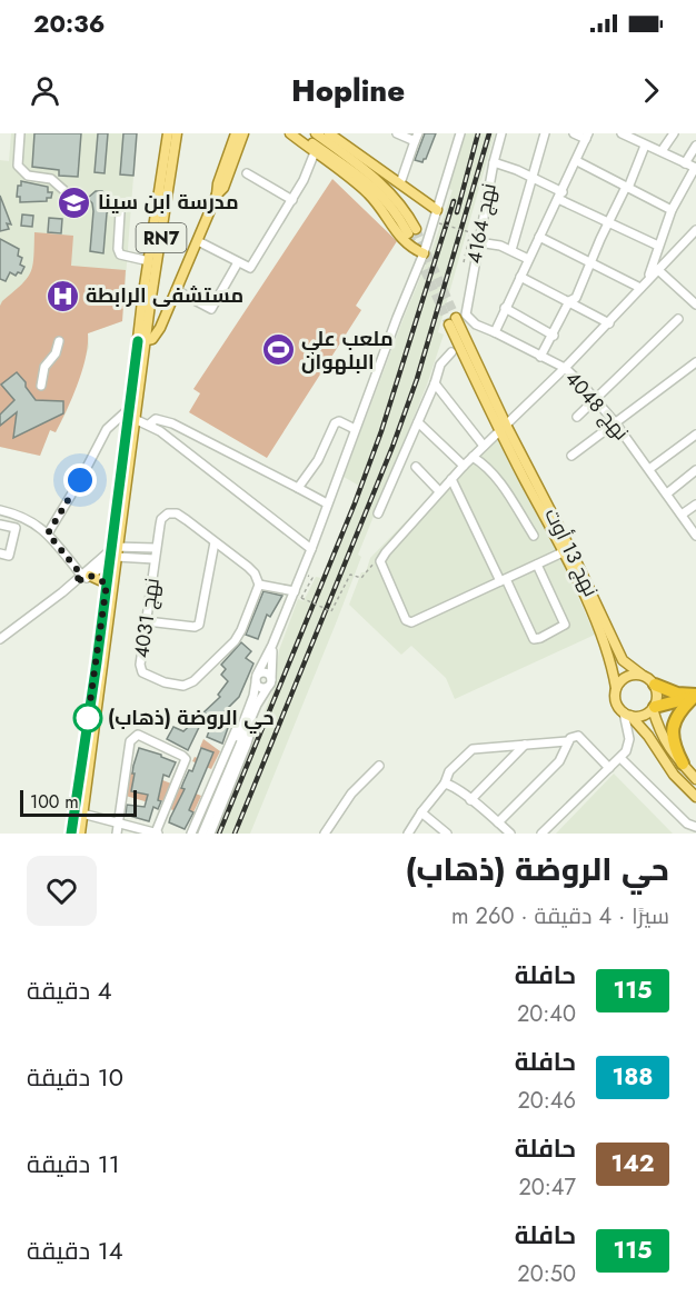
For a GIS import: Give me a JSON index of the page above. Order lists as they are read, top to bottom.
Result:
{
  "streets": {
    "main road": ["RN7", "نهج 13 أوت"],
    "street": ["نهج 4164", "نهج 4048", "نهج 4031"]
  },
  "crossings": [
    ["نهج 4164", "نهج 4048"]
  ],
  "places": {
    "school or university": ["مدرسة ابن سينا"],
    "hospital": ["مستشفى الرابطة"],
    "sports": ["ملعب علي البلهوان"],
    "other": ["حي الروضة (ذهاب)"]
  },
  "lines": ["bus line 115"],
  "scale_bar": "100 m",
  "page": {
    "status": "20:36",
    "header": "Hopline",
    "scale": "100 m",
    "heading": ["حي الروضة (ذهاب)", "سيرًا · 4 دقيقة · 260 m"],
    "list": [
      {
        "mark": "115",
        "name": "حافلة",
        "note": "20:40",
        "value": "4 دقيقة"
      },
      {
        "mark": "188",
        "name": "حافلة",
        "note": "20:46",
        "value": "10 دقيقة"
      },
      {
        "mark": "142",
        "name": "حافلة",
        "note": "20:47",
        "value": "11 دقيقة"
      },
      {
        "mark": "115",
        "name": "حافلة",
        "note": "20:50",
        "value": "14 دقيقة"
      }
    ]
  }
}
